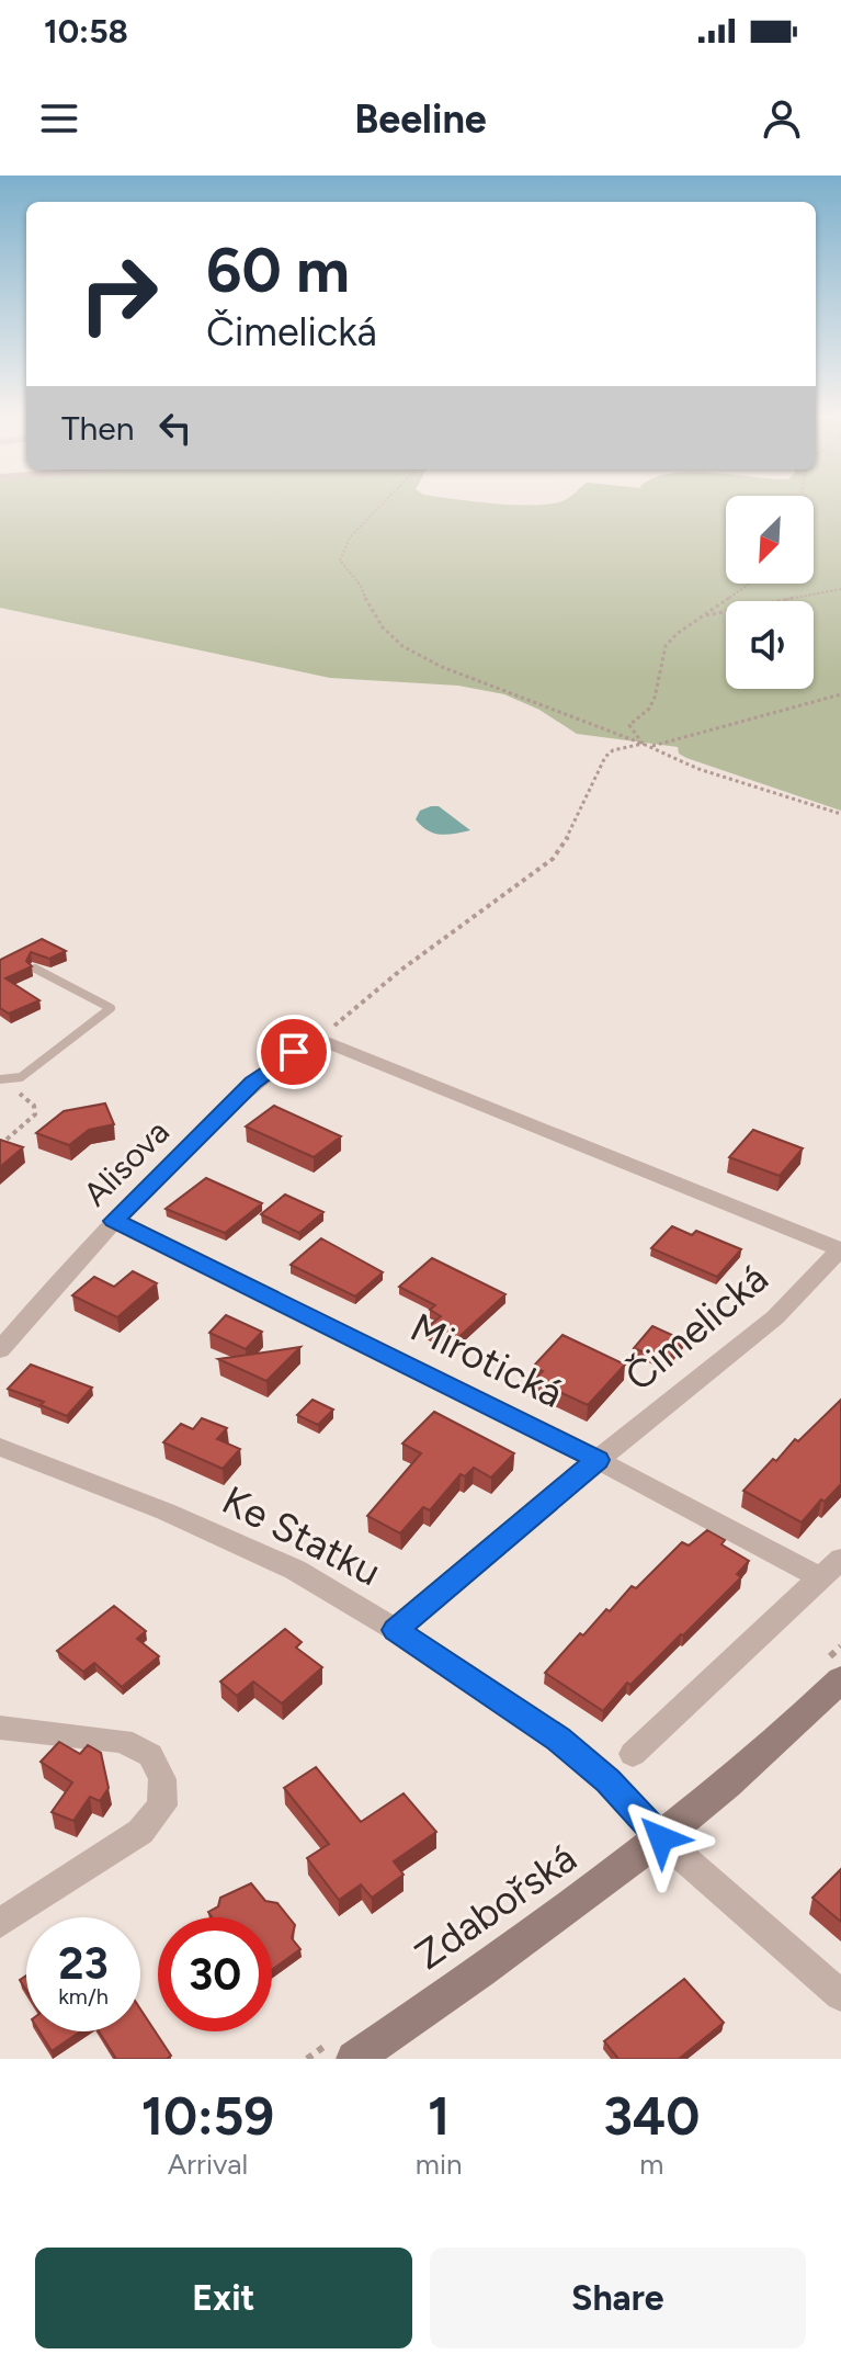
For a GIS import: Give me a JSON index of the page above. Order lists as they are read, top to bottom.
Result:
{
  "streets": {
    "street": [
      "Alisova",
      "Čimelická",
      "Mirotická",
      "Ke Statku",
      "Zdabořská"
    ]
  },
  "crossings": [
    ["Alisova", "Mirotická"],
    ["Čimelická", "Mirotická"],
    ["Čimelická", "Ke Statku"],
    ["Ke Statku", "Zdabořská"]
  ],
  "north": "bottom left",
  "page": {
    "status": "10:58",
    "header": "Beeline",
    "turn": ["60 m", "Čimelická"],
    "then": "Then",
    "speed": "23 km/h",
    "limit": "30",
    "eta": [
      "10:59",
      "Arrival",
      "1",
      "min",
      "340",
      "m"
    ],
    "buttons": ["Exit", "Share"]
  }
}
